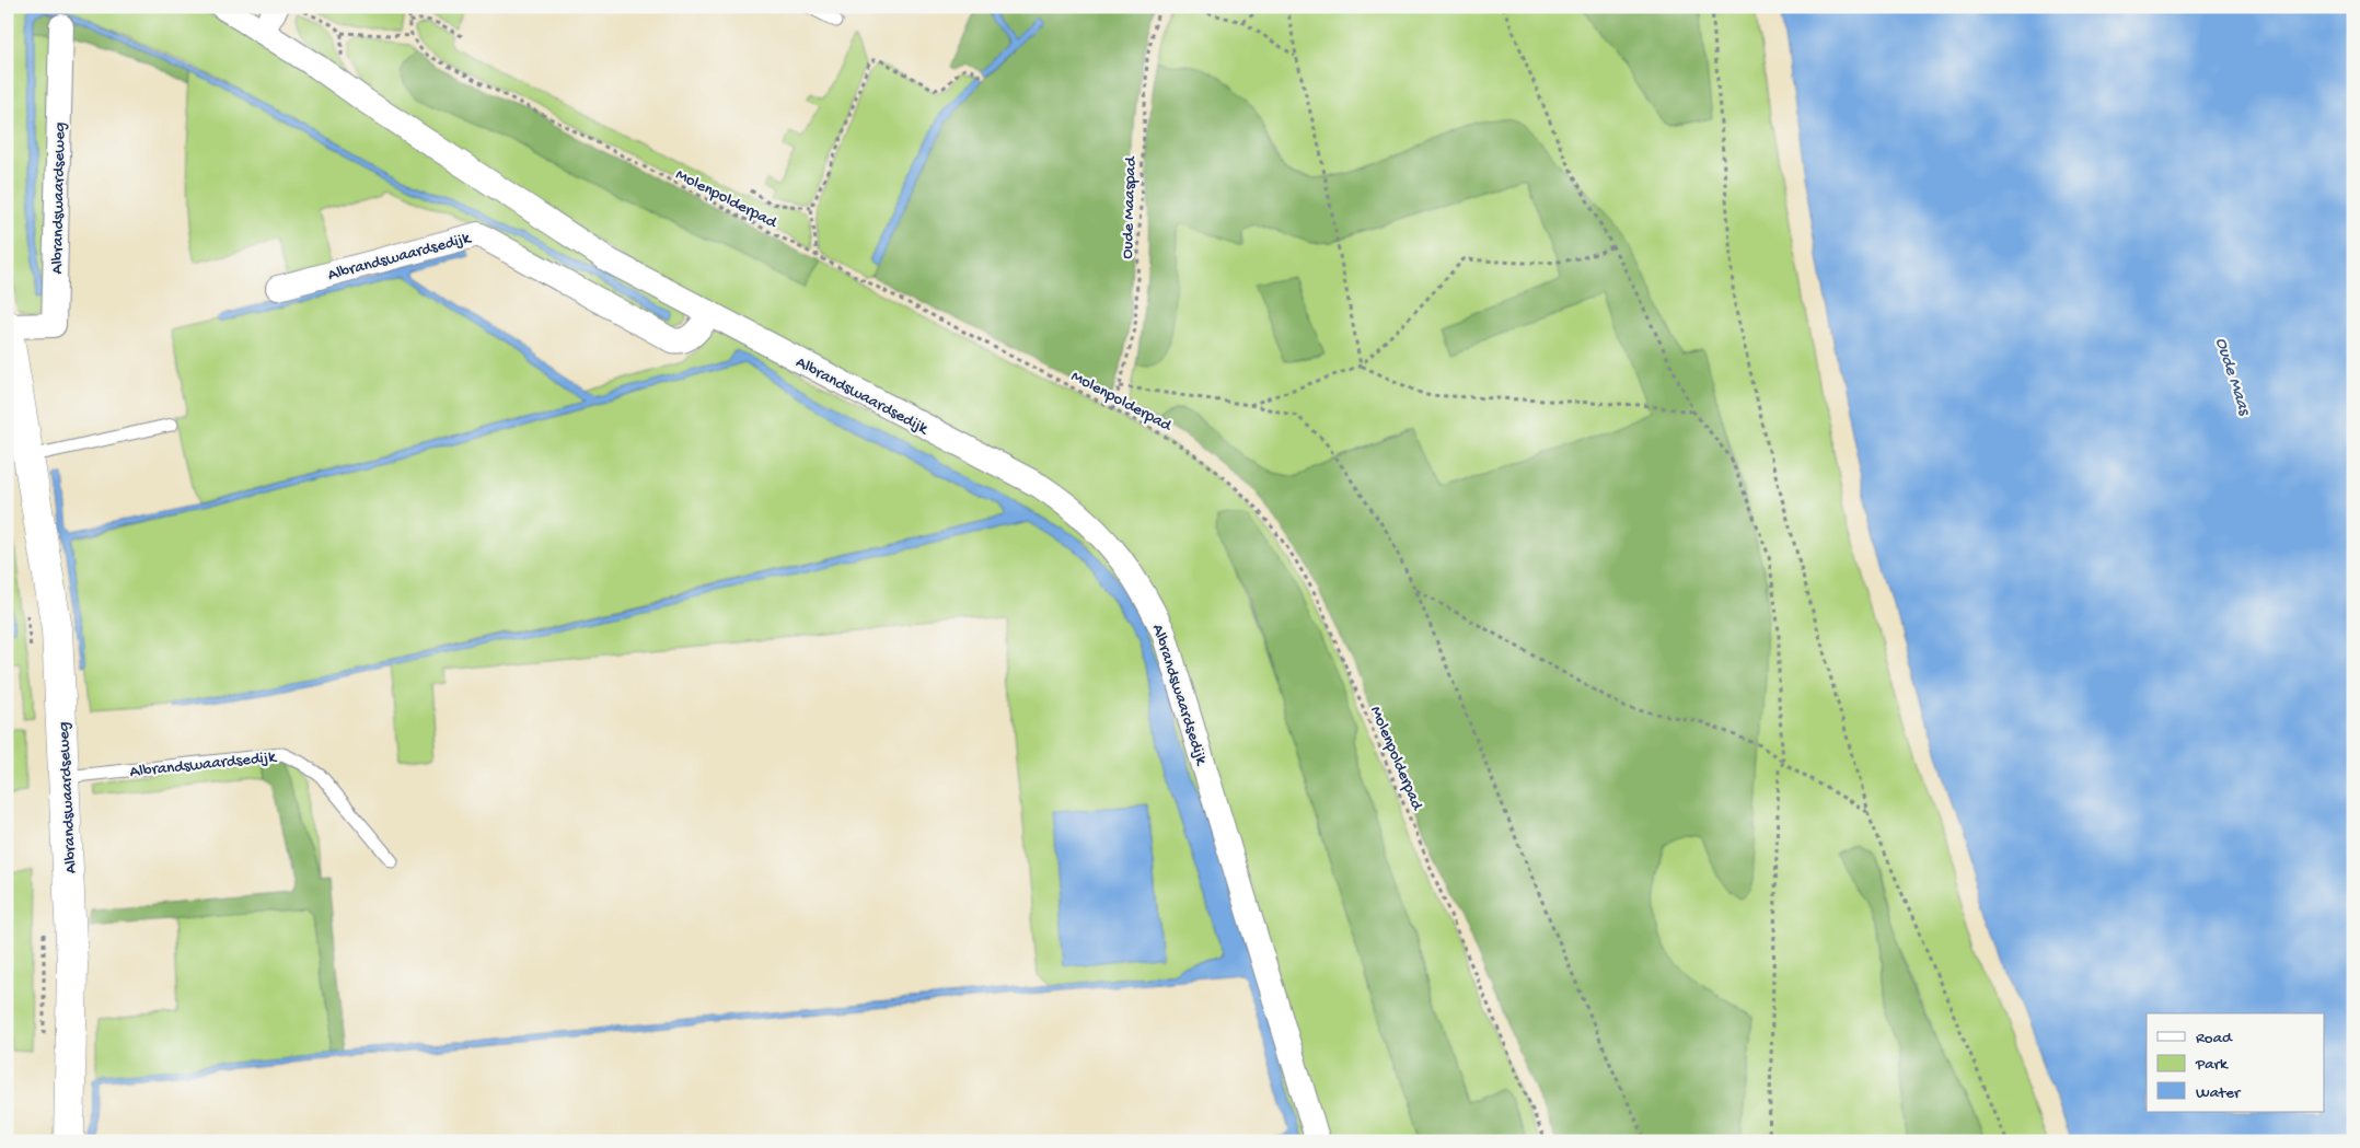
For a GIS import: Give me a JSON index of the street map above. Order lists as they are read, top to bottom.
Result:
{
  "streets": {
    "street": ["Albrandswaardseweg", "Albrandswaardsedijk"],
    "path": ["Molenpolderpad", "Oude Maaspad"]
  },
  "crossings": [
    ["Molenpolderpad", "Oude Maaspad"],
    ["Albrandswaardseweg", "Albrandswaardsedijk"]
  ],
  "water": ["Oude Maas"],
  "legend": ["Road", "Park", "Water"]
}
